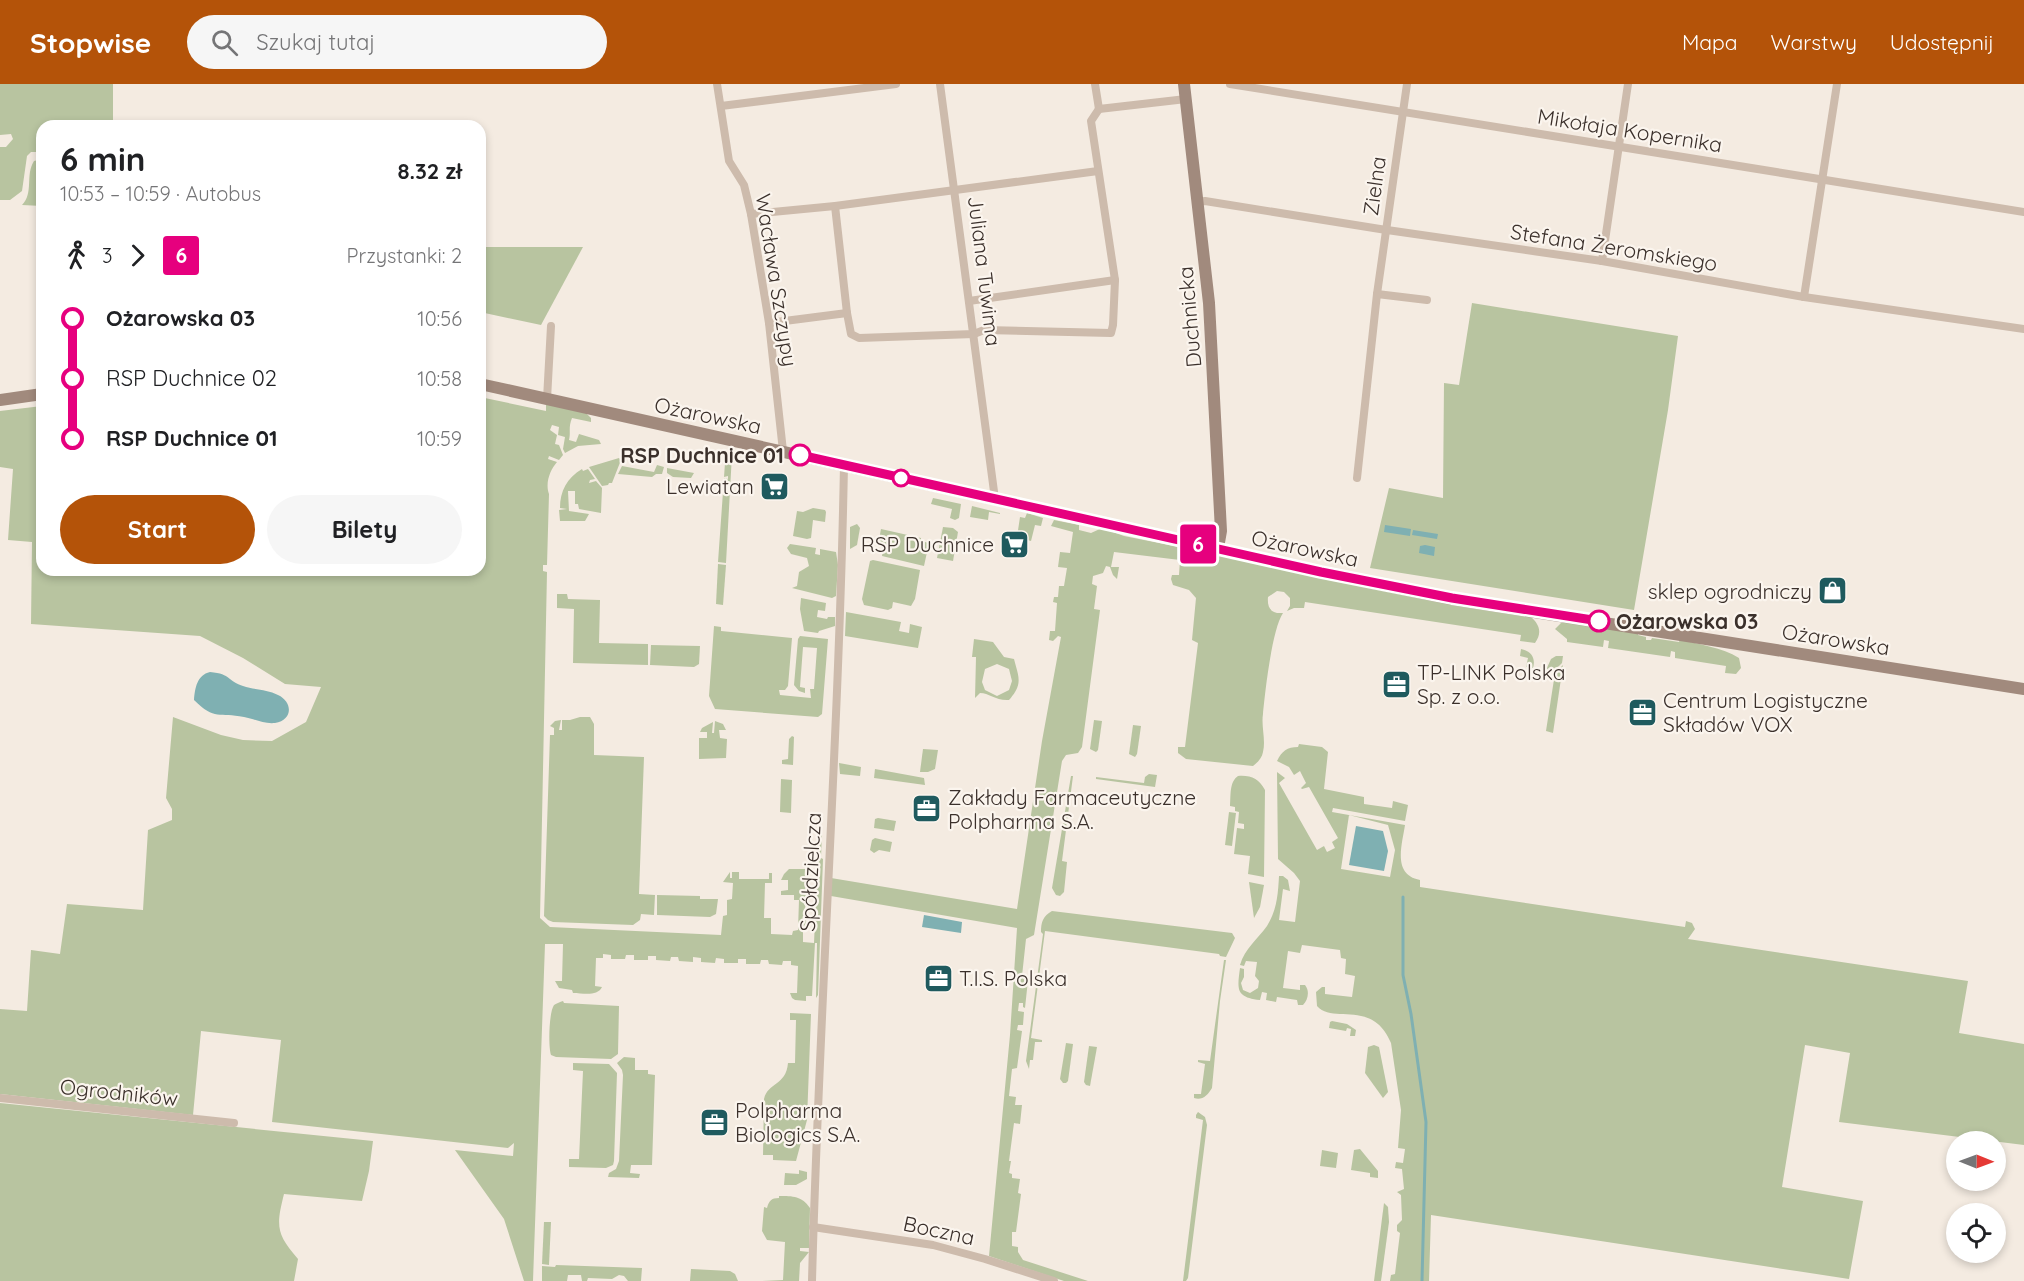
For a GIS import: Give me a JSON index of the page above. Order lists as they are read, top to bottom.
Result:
{
  "streets": {
    "main road": ["Duchnicka", "Ożarowska"],
    "street": [
      "Mikołaja Kopernika",
      "Zielna",
      "Stefana Żeromskiego",
      "Juliana Tuwima",
      "Wacława Szczypy",
      "Spółdzielcza",
      "Ogrodników",
      "Boczna"
    ]
  },
  "crossings": [
    ["Mikołaja Kopernika", "Zielna"],
    ["Zielna", "Stefana Żeromskiego"],
    ["Stefana Żeromskiego", "Duchnicka"],
    ["Juliana Tuwima", "Ożarowska"],
    ["Wacława Szczypy", "Ożarowska"],
    ["Duchnicka", "Ożarowska"],
    ["Ożarowska", "Spółdzielcza"],
    ["Spółdzielcza", "Boczna"]
  ],
  "places": {
    "other": ["RSP Duchnice 01", "Ożarowska 03"],
    "supermarket": ["Lewiatan", "RSP Duchnice"],
    "shop": ["sklep ogrodniczy"],
    "office": [
      "TP-LINK Polska Sp. z o.o.",
      "Centrum Logistyczne Składów VOX",
      "Zakłady Farmaceutyczne Polpharma S.A.",
      "T.I.S. Polska",
      "Polpharma Biologics S.A."
    ]
  },
  "lines": ["bus line 6"],
  "north": "right",
  "page": {
    "header": "Stopwise",
    "search": "Szukaj tutaj",
    "nav": ["Mapa", "Warstwy", "Udostępnij"],
    "on_map": "6",
    "heading": ["6 min", "10:53 – 10:59 · Autobus", "8.32 zł"],
    "legs": ["3", "6", "Przystanki: 2"],
    "list": [
      {
        "name": "Ożarowska 03",
        "value": "10:56"
      },
      {
        "name": "RSP Duchnice 02",
        "value": "10:58"
      },
      {
        "name": "RSP Duchnice 01",
        "value": "10:59"
      }
    ],
    "buttons": ["Start", "Bilety"]
  }
}
